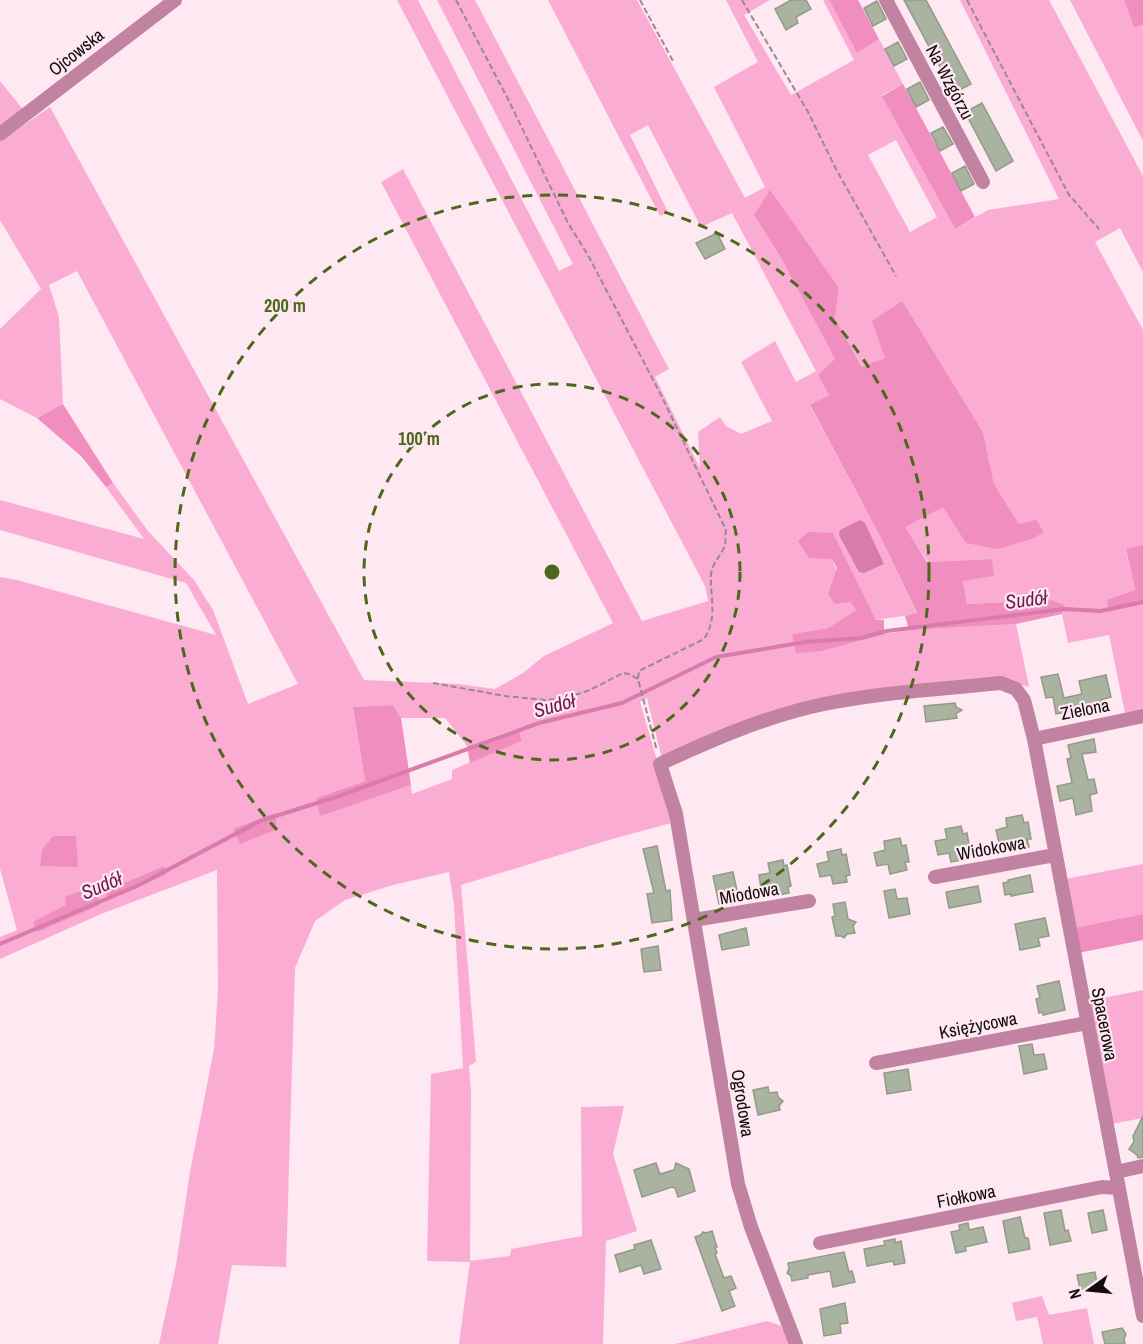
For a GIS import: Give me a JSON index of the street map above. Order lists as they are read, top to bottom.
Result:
{
  "streets": {
    "street": [
      "Ojcowska",
      "Na Wzgórzu",
      "Zielona",
      "Widokowa",
      "Miodowa",
      "Spacerowa",
      "Księżycowa",
      "Ogrodowa",
      "Fiołkowa"
    ]
  },
  "crossings": [
    ["Zielona", "Spacerowa"],
    ["Widokowa", "Spacerowa"],
    ["Miodowa", "Ogrodowa"],
    ["Spacerowa", "Księżycowa"],
    ["Spacerowa", "Ogrodowa"],
    ["Spacerowa", "Fiołkowa"]
  ],
  "water": ["Sudół"],
  "north": "left",
  "rings": ["200 m", "100 m"]
}
